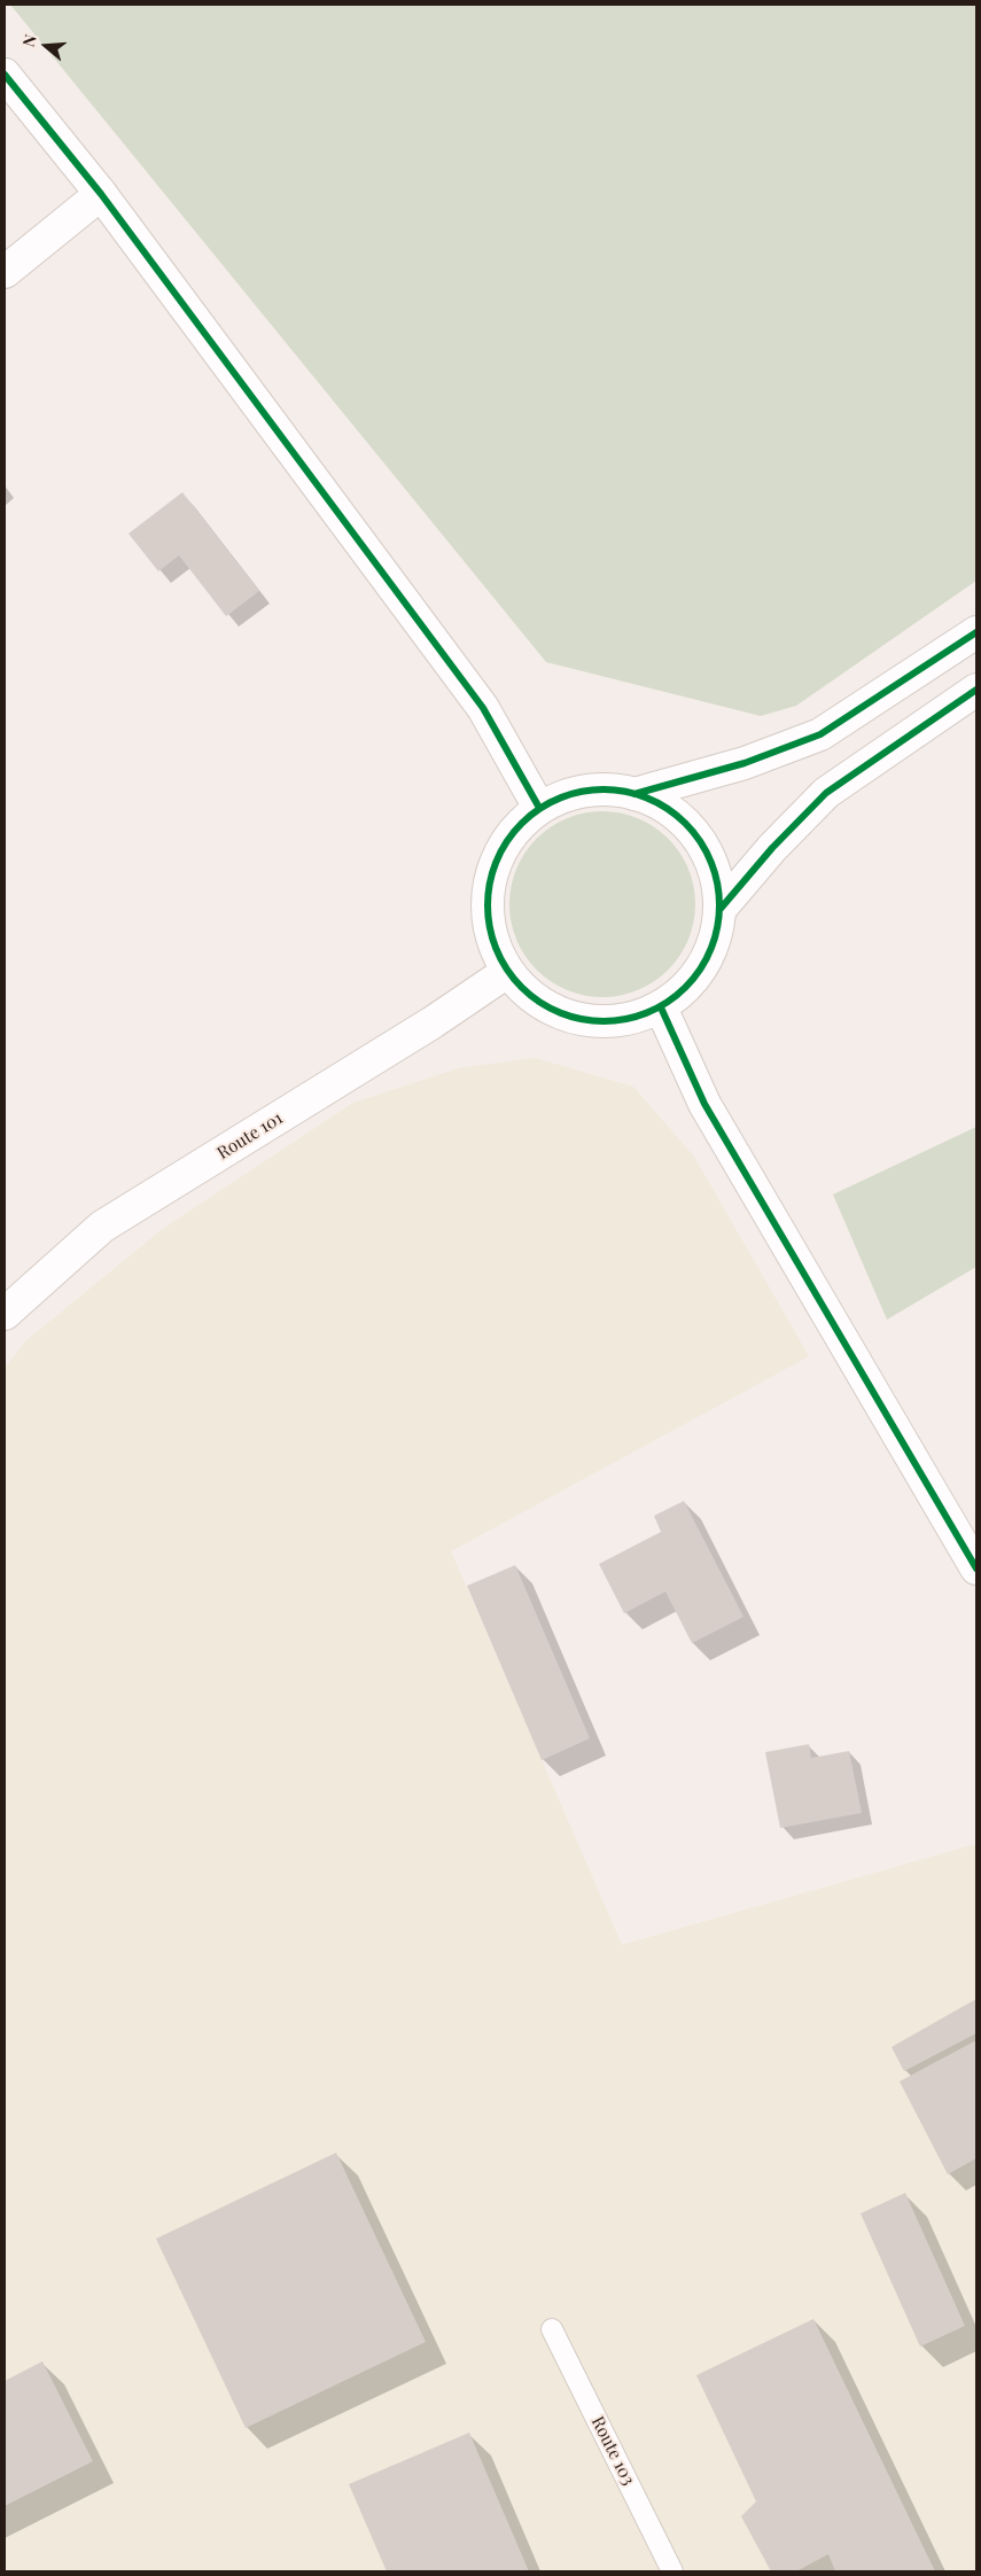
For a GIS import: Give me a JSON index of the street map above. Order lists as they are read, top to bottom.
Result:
{
  "streets": {
    "main road": ["Route 101"],
    "lane": ["Route 103"]
  },
  "north": "left"
}
